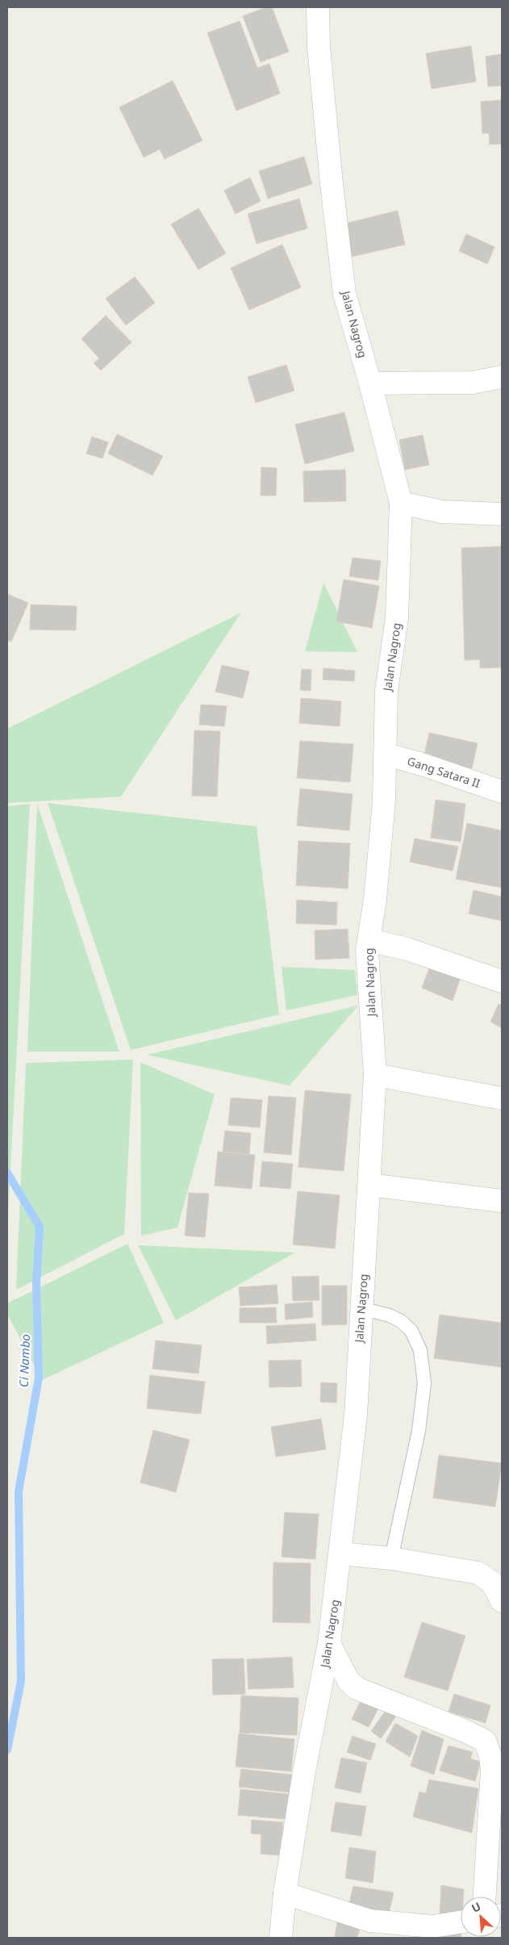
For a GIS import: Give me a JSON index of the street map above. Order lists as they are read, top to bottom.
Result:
{
  "streets": {
    "street": ["Jalan Nagrog", "Gang Satara II"]
  },
  "crossings": [
    ["Jalan Nagrog", "Gang Satara II"]
  ],
  "water": ["Ci Nambo"],
  "north": "top left"
}
